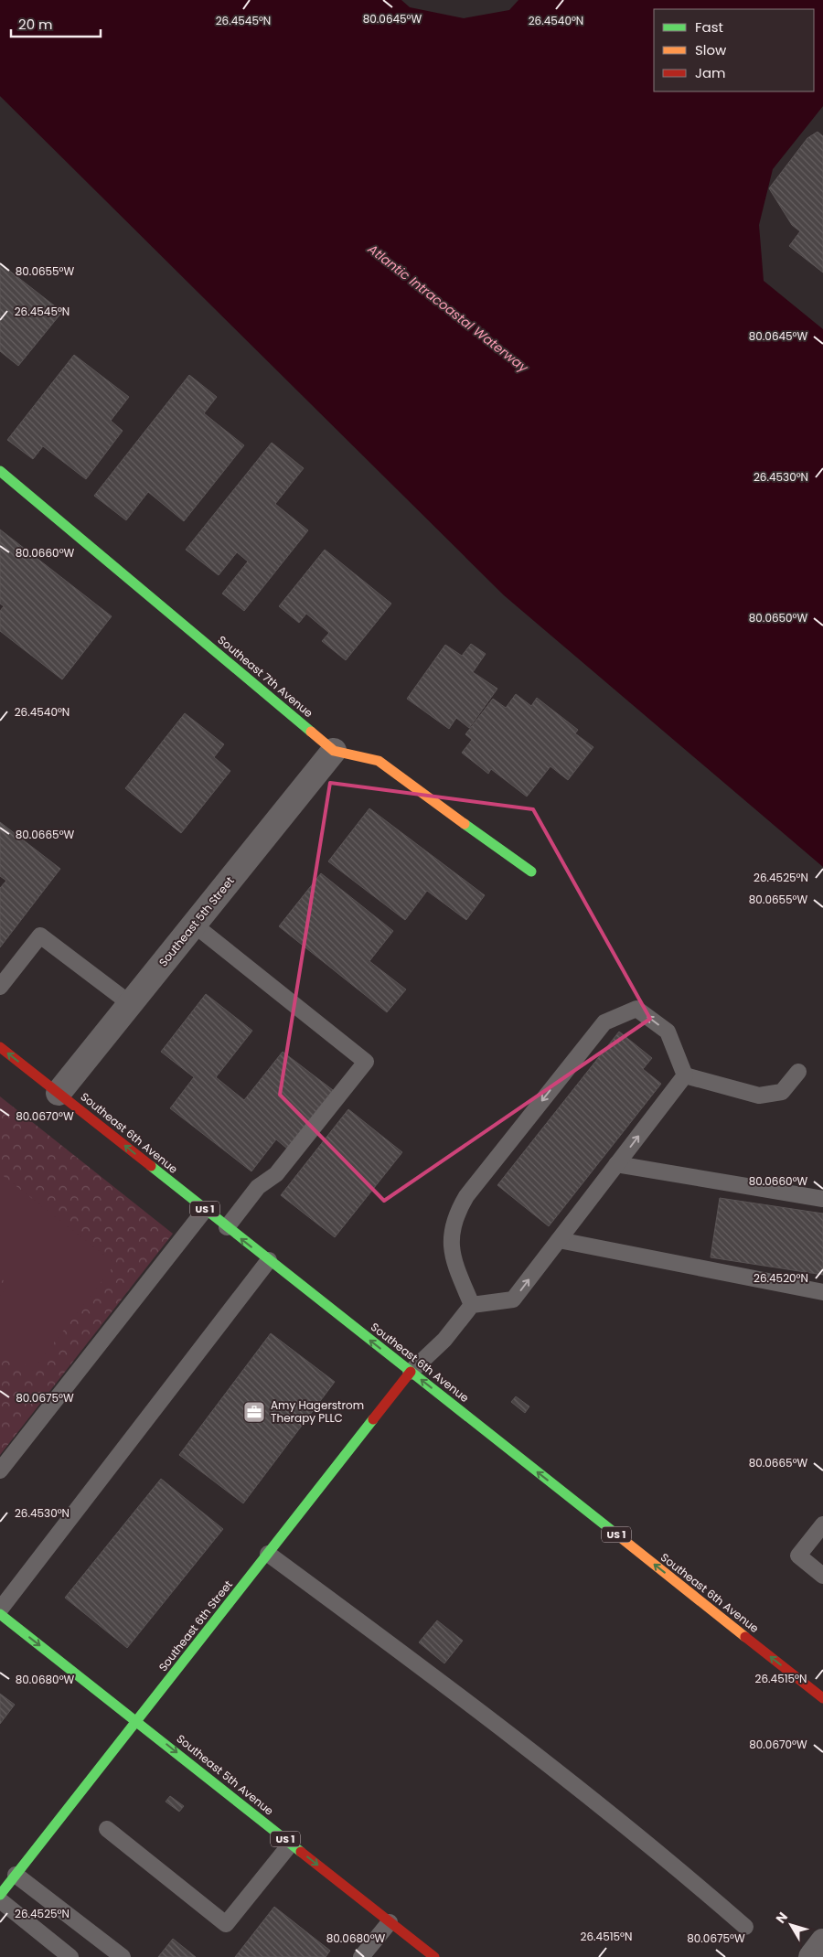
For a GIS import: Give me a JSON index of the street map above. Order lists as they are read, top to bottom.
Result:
{
  "streets": {
    "main road": [
      "Southeast 7th Avenue",
      "Southeast 6th Avenue",
      "US 1",
      "Southeast 6th Street",
      "Southeast 5th Avenue"
    ],
    "street": ["Southeast 5th Street"]
  },
  "crossings": [
    ["Southeast 7th Avenue", "Southeast 5th Street"],
    ["Southeast 5th Street", "Southeast 6th Avenue"],
    ["Southeast 6th Avenue", "Southeast 6th Street"],
    ["Southeast 6th Street", "Southeast 5th Avenue"]
  ],
  "one_way": ["Southeast 6th Avenue", "Southeast 5th Avenue"],
  "water": ["Atlantic Intracoastal Waterway"],
  "places": {
    "office": ["Amy Hagerstrom Therapy PLLC"]
  },
  "legend": ["Fast", "Slow", "Jam"],
  "scale_bar": "20 m",
  "north": "top left",
  "coordinates": [
    "80.0645°W",
    "26.4545°N",
    "26.4540°N",
    "80.0655°W",
    "26.4530°N",
    "80.0660°W",
    "80.0650°W",
    "80.0665°W",
    "26.4525°N",
    "80.0670°W",
    "26.4520°N",
    "80.0675°W",
    "26.4515°N",
    "80.0680°W"
  ]
}
